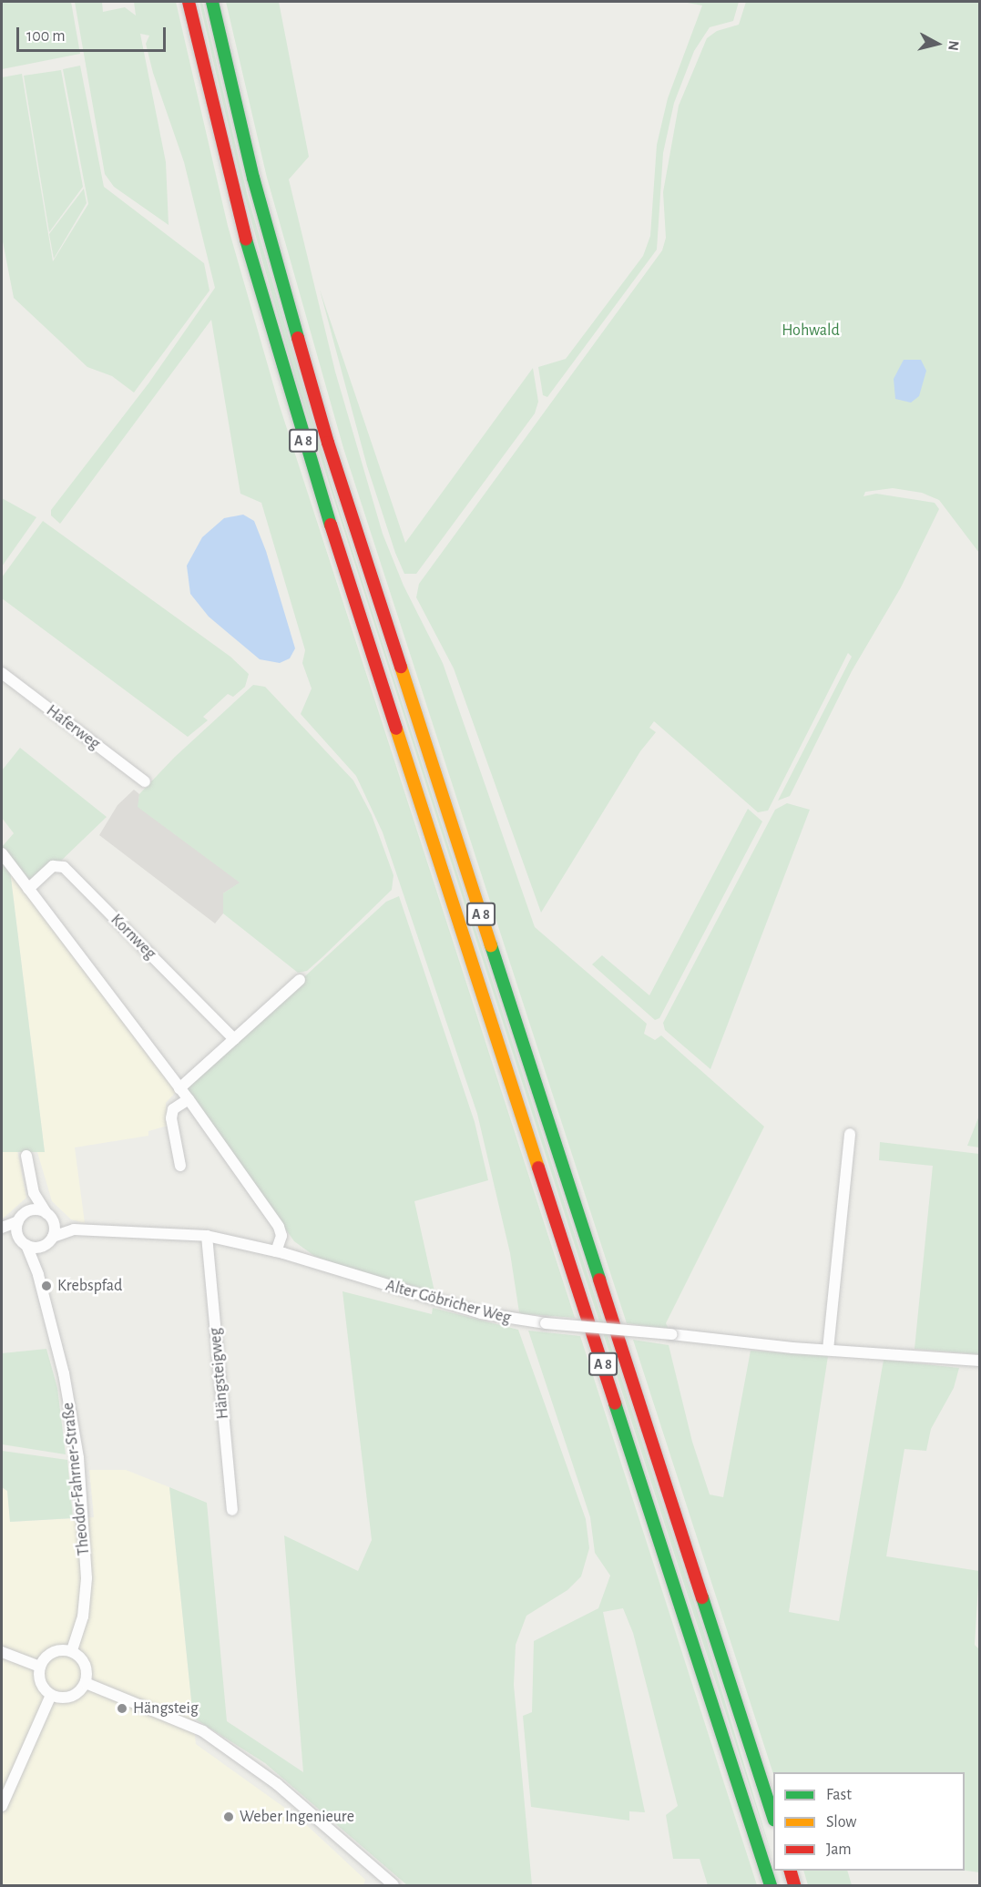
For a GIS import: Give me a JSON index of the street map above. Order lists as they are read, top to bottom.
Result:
{
  "streets": {
    "highway": ["A 8"],
    "street": [
      "Haferweg",
      "Kornweg",
      "Alter Göbricher Weg",
      "Hängsteigweg",
      "Theodor-Fahrner-Straße"
    ]
  },
  "crossings": [
    ["Alter Göbricher Weg", "Hängsteigweg"],
    ["Alter Göbricher Weg", "Theodor-Fahrner-Straße"]
  ],
  "parks": ["Hohwald"],
  "places": ["Krebspfad", "Hängsteig", "Weber Ingenieure"],
  "legend": ["Fast", "Slow", "Jam"],
  "scale_bar": "100 m",
  "north": "right"
}
